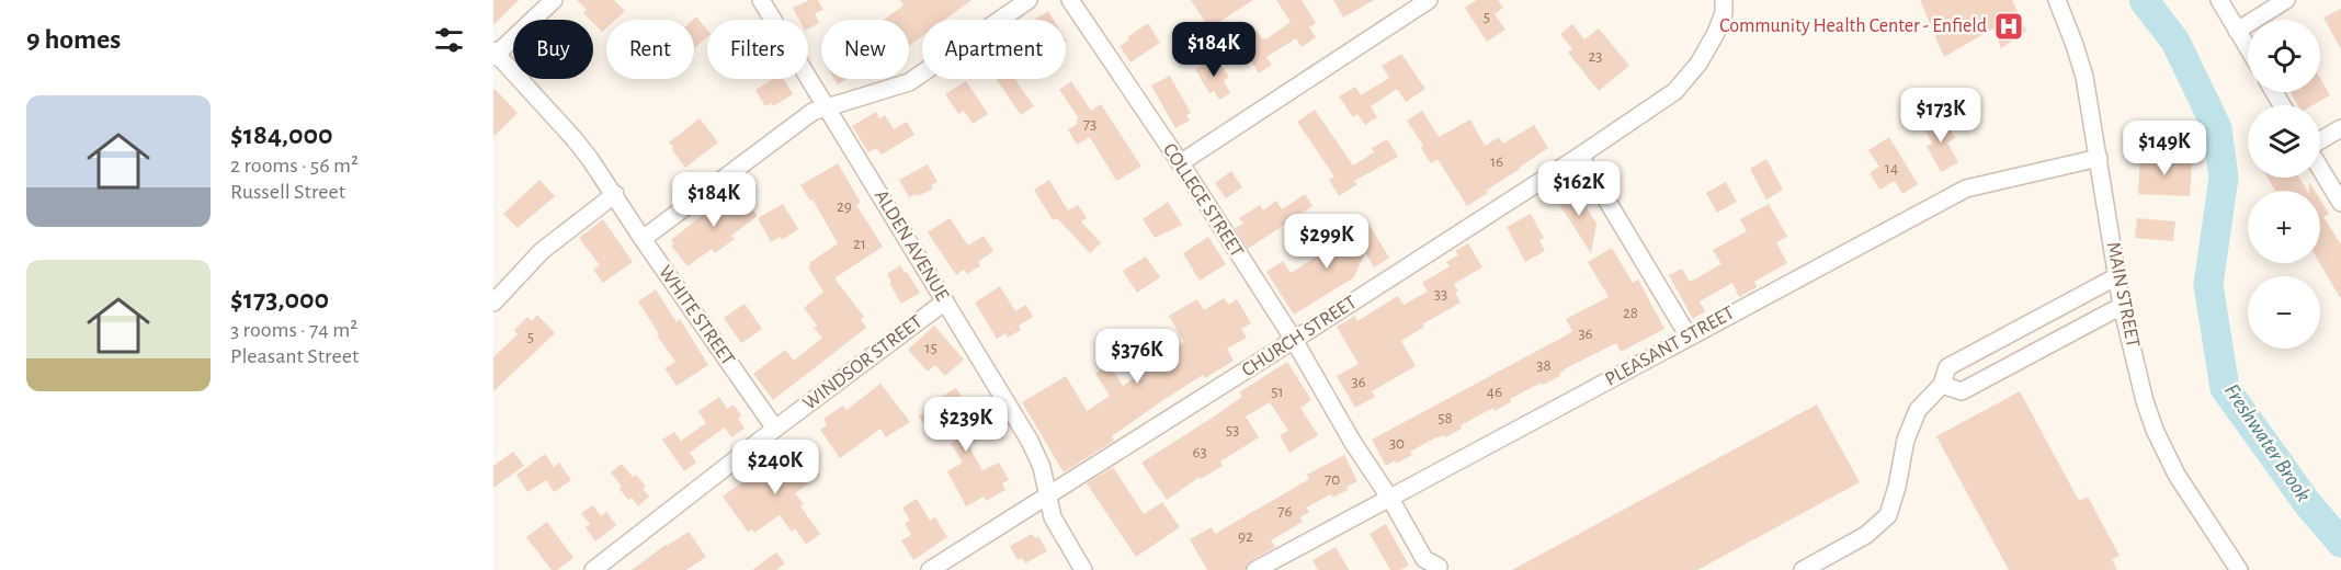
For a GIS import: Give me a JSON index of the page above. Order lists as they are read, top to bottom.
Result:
{
  "streets": {
    "street": [
      "COLLEGE STREET",
      "ALDEN AVENUE",
      "MAIN STREET",
      "WHITE STREET",
      "CHURCH STREET",
      "PLEASANT STREET",
      "WINDSOR STREET"
    ]
  },
  "crossings": [
    ["COLLEGE STREET", "CHURCH STREET"],
    ["COLLEGE STREET", "PLEASANT STREET"],
    ["ALDEN AVENUE", "CHURCH STREET"],
    ["ALDEN AVENUE", "WINDSOR STREET"],
    ["MAIN STREET", "PLEASANT STREET"],
    ["WHITE STREET", "WINDSOR STREET"]
  ],
  "water": ["Freshwater Brook"],
  "places": {
    "hospital": ["Community Health Center - Enfield"]
  },
  "house_numbers": [
    "5",
    "23",
    "73",
    "16",
    "14",
    "29",
    "21",
    "33",
    "28",
    "36",
    "5",
    "15",
    "38",
    "36",
    "51",
    "46",
    "58",
    "53",
    "30",
    "63",
    "70",
    "76",
    "92"
  ],
  "page": {
    "heading": "9 homes",
    "map_buttons": ["+", "−"],
    "chip": [
      "Buy",
      "Rent",
      "Filters",
      "New",
      "Apartment"
    ],
    "price": [
      "$184K",
      "$173K",
      "$149K",
      "$162K",
      "$184K",
      "$299K",
      "$376K",
      "$239K",
      "$240K"
    ],
    "list": [
      {
        "name": "$184,000",
        "note": "2 rooms · 56 m² · Russell Street"
      },
      {
        "name": "$173,000",
        "note": "3 rooms · 74 m² · Pleasant Street"
      }
    ]
  }
}
